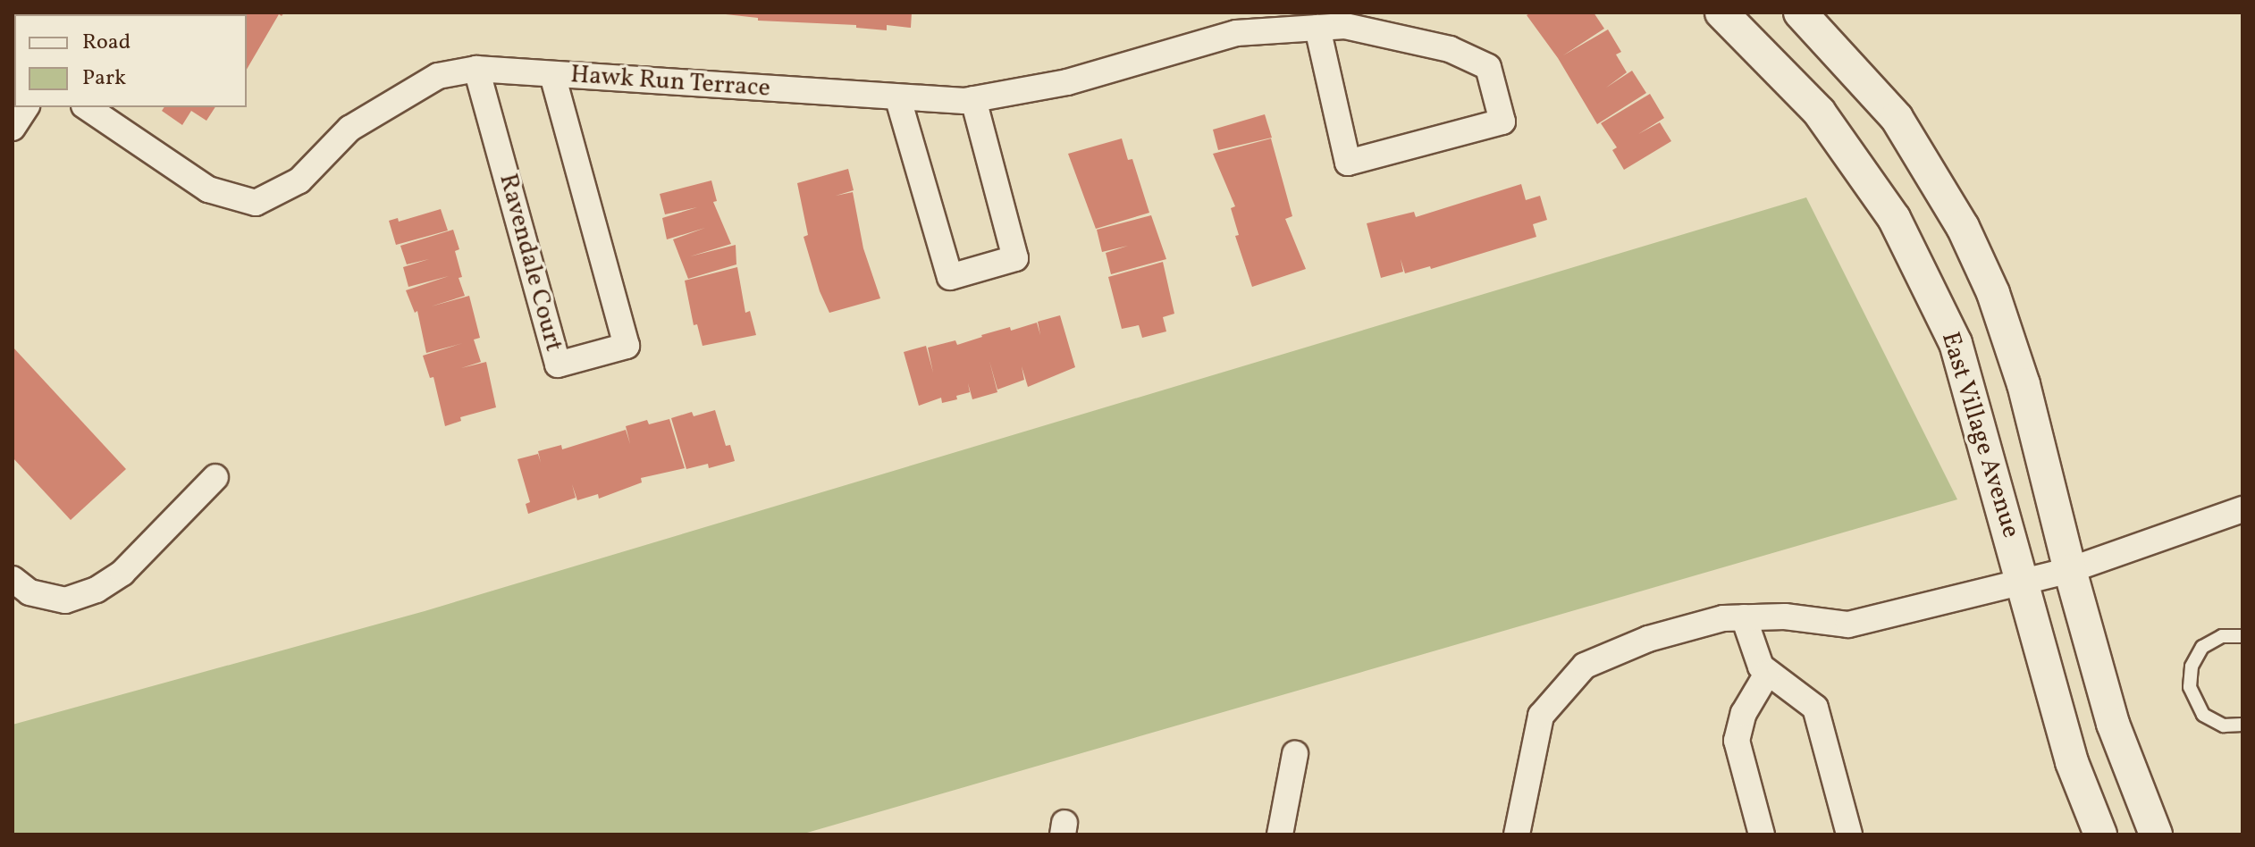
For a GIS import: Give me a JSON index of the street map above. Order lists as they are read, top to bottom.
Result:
{
  "streets": {
    "street": ["Hawk Run Terrace", "Ravendale Court", "East Village Avenue"]
  },
  "crossings": [
    ["Hawk Run Terrace", "Ravendale Court"]
  ],
  "legend": ["Road", "Park"]
}
